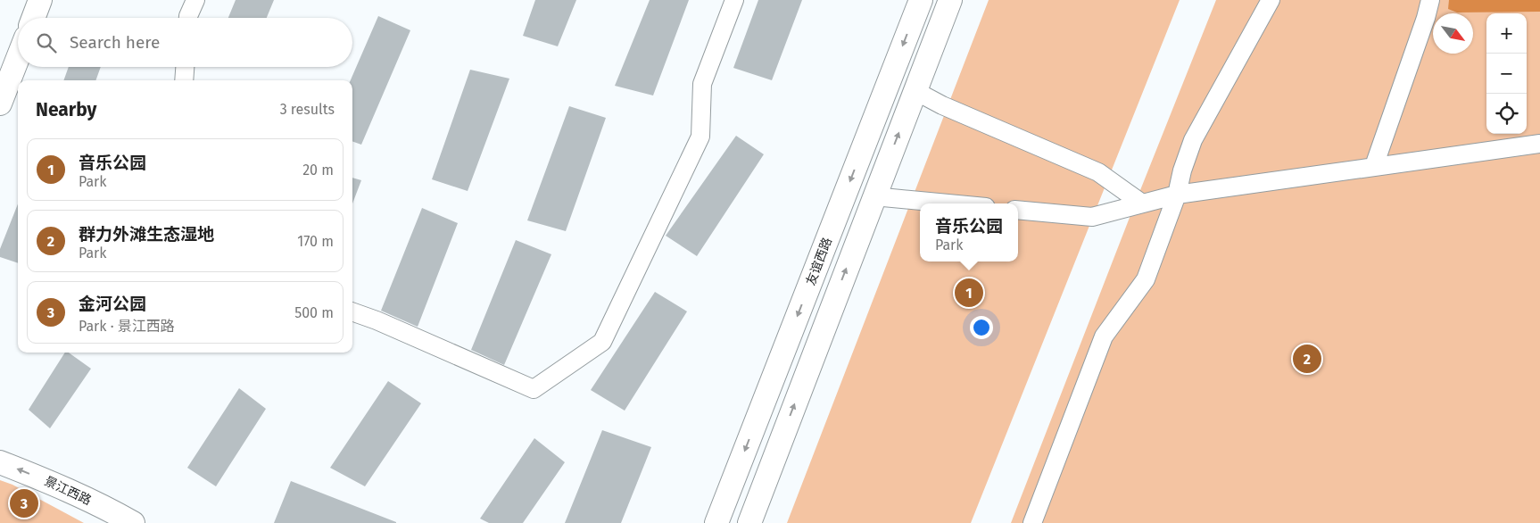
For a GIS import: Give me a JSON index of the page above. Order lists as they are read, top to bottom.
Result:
{
  "streets": {
    "main road": ["友谊西路", "景江西路"]
  },
  "one_way": ["景江西路"],
  "north": "bottom right",
  "page": {
    "map_buttons": ["+", "−"],
    "search": "Search here",
    "heading": ["Nearby", "3 results"],
    "list": [
      {
        "mark": "1",
        "name": "音乐公园",
        "note": "Park",
        "value": "20 m"
      },
      {
        "mark": "2",
        "name": "群力外滩生态湿地",
        "note": "Park",
        "value": "170 m"
      },
      {
        "mark": "3",
        "name": "金河公园",
        "note": "Park · 景江西路",
        "value": "500 m"
      }
    ],
    "popup": ["音乐公园", "Park"],
    "pins": ["1", "2", "3"]
  }
}
